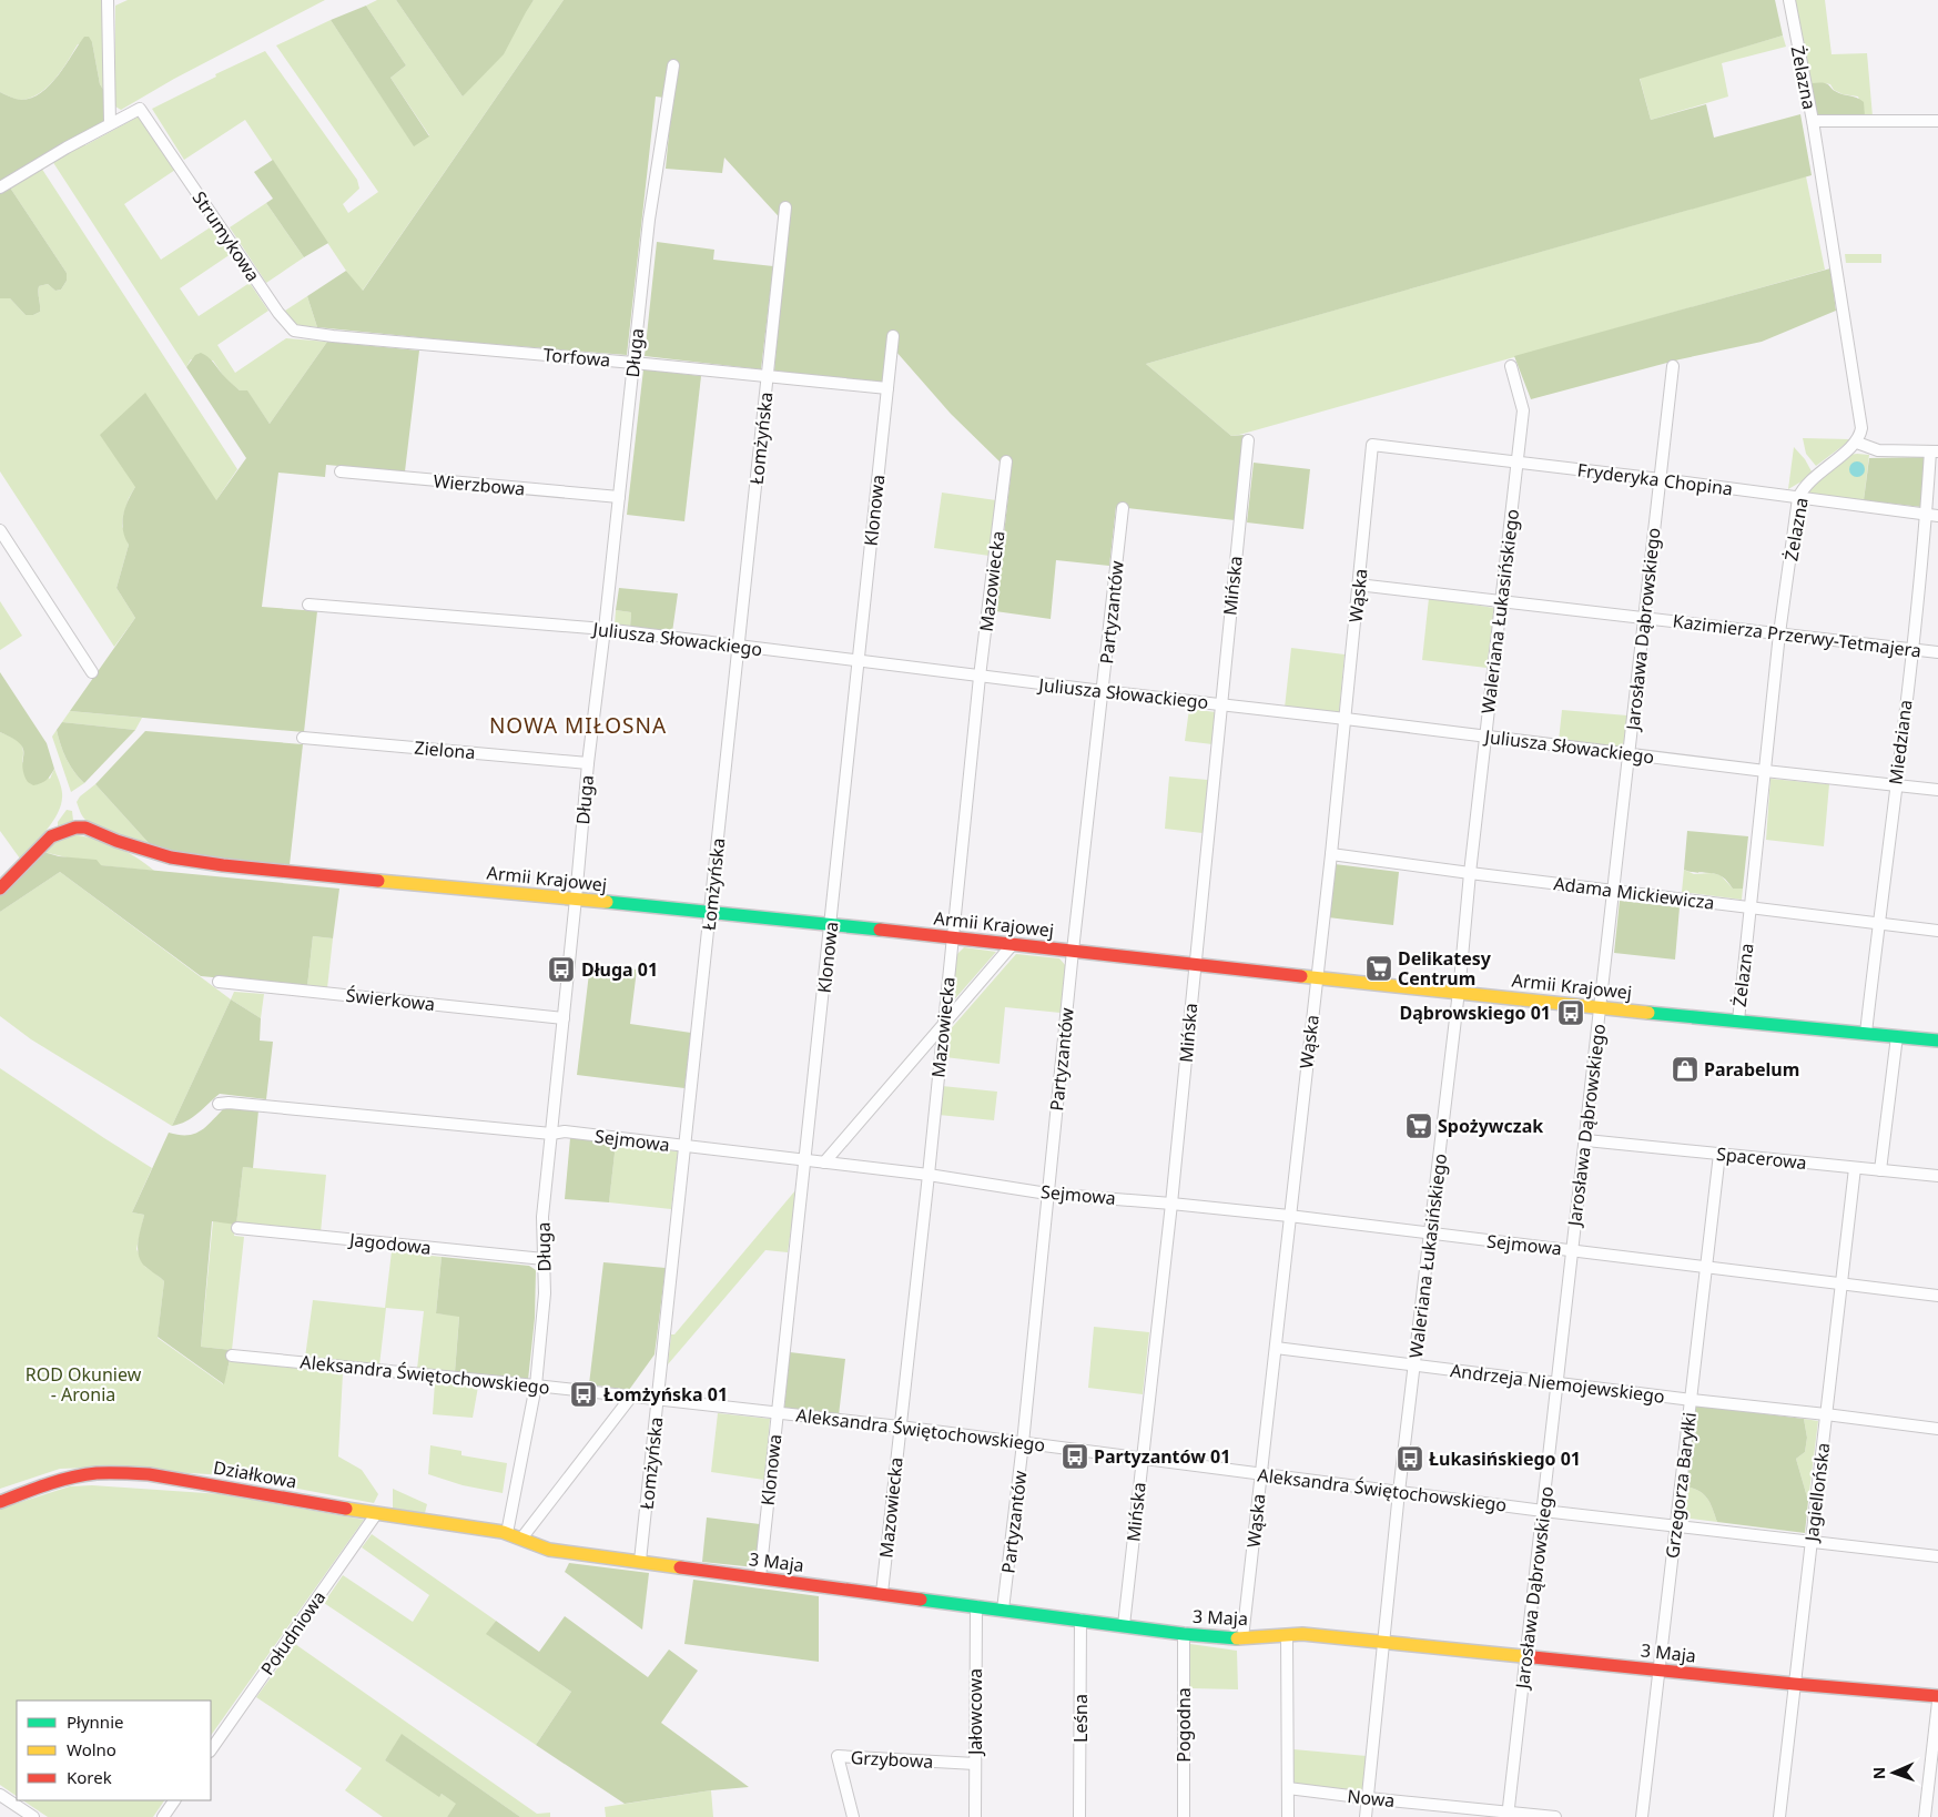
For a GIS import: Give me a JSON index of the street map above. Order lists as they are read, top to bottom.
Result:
{
  "streets": {
    "street": [
      "Żelazna",
      "Strumykowa",
      "Długa",
      "Torfowa",
      "Łomżyńska",
      "Fryderyka Chopina",
      "Wierzbowa",
      "Klonowa",
      "Mazowiecka",
      "Mińska",
      "Wąska",
      "Waleriana Łukasińskiego",
      "Partyzantów",
      "Jarosława Dąbrowskiego",
      "Kazimierza Przerwy-Tetmajera",
      "Juliusza Słowackiego",
      "Miedziana",
      "Zielona",
      "Armii Krajowej",
      "Adama Mickiewicza",
      "Świerkowa",
      "Sejmowa",
      "Spacerowa",
      "Jagodowa",
      "Aleksandra Świętochowskiego",
      "Andrzeja Niemojewskiego",
      "Działkowa",
      "Grzegorza Baryłki",
      "Jagiellońska",
      "3 Maja",
      "Południowa",
      "Jałowcowa",
      "Leśna",
      "Pogodna",
      "Grzybowa",
      "Nowa"
    ]
  },
  "crossings": [
    ["Żelazna", "Fryderyka Chopina"],
    ["Żelazna", "Kazimierza Przerwy-Tetmajera"],
    ["Żelazna", "Juliusza Słowackiego"],
    ["Żelazna", "Armii Krajowej"],
    ["Żelazna", "Adama Mickiewicza"],
    ["Strumykowa", "Torfowa"],
    ["Długa", "Torfowa"],
    ["Długa", "Wierzbowa"],
    ["Długa", "Juliusza Słowackiego"],
    ["Długa", "Zielona"],
    ["Długa", "Armii Krajowej"],
    ["Długa", "Świerkowa"],
    ["Długa", "Sejmowa"],
    ["Długa", "Jagodowa"],
    ["Długa", "Aleksandra Świętochowskiego"],
    ["Długa", "Działkowa"],
    ["Długa", "3 Maja"],
    ["Torfowa", "Łomżyńska"],
    ["Torfowa", "Klonowa"],
    ["Łomżyńska", "Juliusza Słowackiego"],
    ["Łomżyńska", "Armii Krajowej"],
    ["Łomżyńska", "Sejmowa"],
    ["Łomżyńska", "Aleksandra Świętochowskiego"],
    ["Łomżyńska", "3 Maja"],
    ["Fryderyka Chopina", "Wąska"],
    ["Fryderyka Chopina", "Waleriana Łukasińskiego"],
    ["Fryderyka Chopina", "Jarosława Dąbrowskiego"],
    ["Fryderyka Chopina", "Miedziana"],
    ["Klonowa", "Juliusza Słowackiego"],
    ["Klonowa", "Armii Krajowej"],
    ["Klonowa", "Sejmowa"],
    ["Klonowa", "Aleksandra Świętochowskiego"],
    ["Klonowa", "3 Maja"],
    ["Mazowiecka", "Juliusza Słowackiego"],
    ["Mazowiecka", "Armii Krajowej"],
    ["Mazowiecka", "Sejmowa"],
    ["Mazowiecka", "Aleksandra Świętochowskiego"],
    ["Mazowiecka", "3 Maja"],
    ["Mińska", "Juliusza Słowackiego"],
    ["Mińska", "Armii Krajowej"],
    ["Mińska", "Sejmowa"],
    ["Mińska", "Aleksandra Świętochowskiego"],
    ["Mińska", "3 Maja"],
    ["Wąska", "Kazimierza Przerwy-Tetmajera"],
    ["Wąska", "Juliusza Słowackiego"],
    ["Wąska", "Armii Krajowej"],
    ["Wąska", "Adama Mickiewicza"],
    ["Wąska", "Sejmowa"],
    ["Wąska", "Aleksandra Świętochowskiego"],
    ["Wąska", "Andrzeja Niemojewskiego"],
    ["Wąska", "3 Maja"],
    ["Waleriana Łukasińskiego", "Kazimierza Przerwy-Tetmajera"],
    ["Waleriana Łukasińskiego", "Juliusza Słowackiego"],
    ["Waleriana Łukasińskiego", "Armii Krajowej"],
    ["Waleriana Łukasińskiego", "Adama Mickiewicza"],
    ["Waleriana Łukasińskiego", "Sejmowa"],
    ["Waleriana Łukasińskiego", "Aleksandra Świętochowskiego"],
    ["Waleriana Łukasińskiego", "Andrzeja Niemojewskiego"],
    ["Waleriana Łukasińskiego", "3 Maja"],
    ["Waleriana Łukasińskiego", "Nowa"],
    ["Partyzantów", "Juliusza Słowackiego"],
    ["Partyzantów", "Armii Krajowej"],
    ["Partyzantów", "Sejmowa"],
    ["Partyzantów", "Aleksandra Świętochowskiego"],
    ["Partyzantów", "3 Maja"],
    ["Jarosława Dąbrowskiego", "Kazimierza Przerwy-Tetmajera"],
    ["Jarosława Dąbrowskiego", "Juliusza Słowackiego"],
    ["Jarosława Dąbrowskiego", "Armii Krajowej"],
    ["Jarosława Dąbrowskiego", "Adama Mickiewicza"],
    ["Jarosława Dąbrowskiego", "Sejmowa"],
    ["Jarosława Dąbrowskiego", "Spacerowa"],
    ["Jarosława Dąbrowskiego", "Aleksandra Świętochowskiego"],
    ["Jarosława Dąbrowskiego", "Andrzeja Niemojewskiego"],
    ["Jarosława Dąbrowskiego", "3 Maja"],
    ["Jarosława Dąbrowskiego", "Nowa"],
    ["Kazimierza Przerwy-Tetmajera", "Miedziana"],
    ["Juliusza Słowackiego", "Miedziana"],
    ["Miedziana", "Armii Krajowej"],
    ["Miedziana", "Adama Mickiewicza"],
    ["Sejmowa", "Grzegorza Baryłki"],
    ["Sejmowa", "Jagiellońska"],
    ["Spacerowa", "Grzegorza Baryłki"],
    ["Spacerowa", "Jagiellońska"],
    ["Aleksandra Świętochowskiego", "Grzegorza Baryłki"],
    ["Aleksandra Świętochowskiego", "Jagiellońska"],
    ["Andrzeja Niemojewskiego", "Grzegorza Baryłki"],
    ["Andrzeja Niemojewskiego", "Jagiellońska"],
    ["Działkowa", "3 Maja"],
    ["Działkowa", "Południowa"],
    ["Grzegorza Baryłki", "3 Maja"],
    ["Jagiellońska", "3 Maja"],
    ["3 Maja", "Jałowcowa"],
    ["3 Maja", "Leśna"],
    ["3 Maja", "Pogodna"],
    ["Jałowcowa", "Grzybowa"]
  ],
  "districts": ["NOWA MIŁOSNA"],
  "parks": ["ROD Okuniew - Aronia"],
  "places": {
    "supermarket": ["Delikatesy Centrum", "Spożywczak"],
    "bus stop": [
      "Długa 01",
      "Dąbrowskiego 01",
      "Łomżyńska 01",
      "Partyzantów 01",
      "Łukasińskiego 01"
    ],
    "shop": ["Parabelum"]
  },
  "legend": ["Płynnie", "Wolno", "Korek"],
  "north": "left"
}
